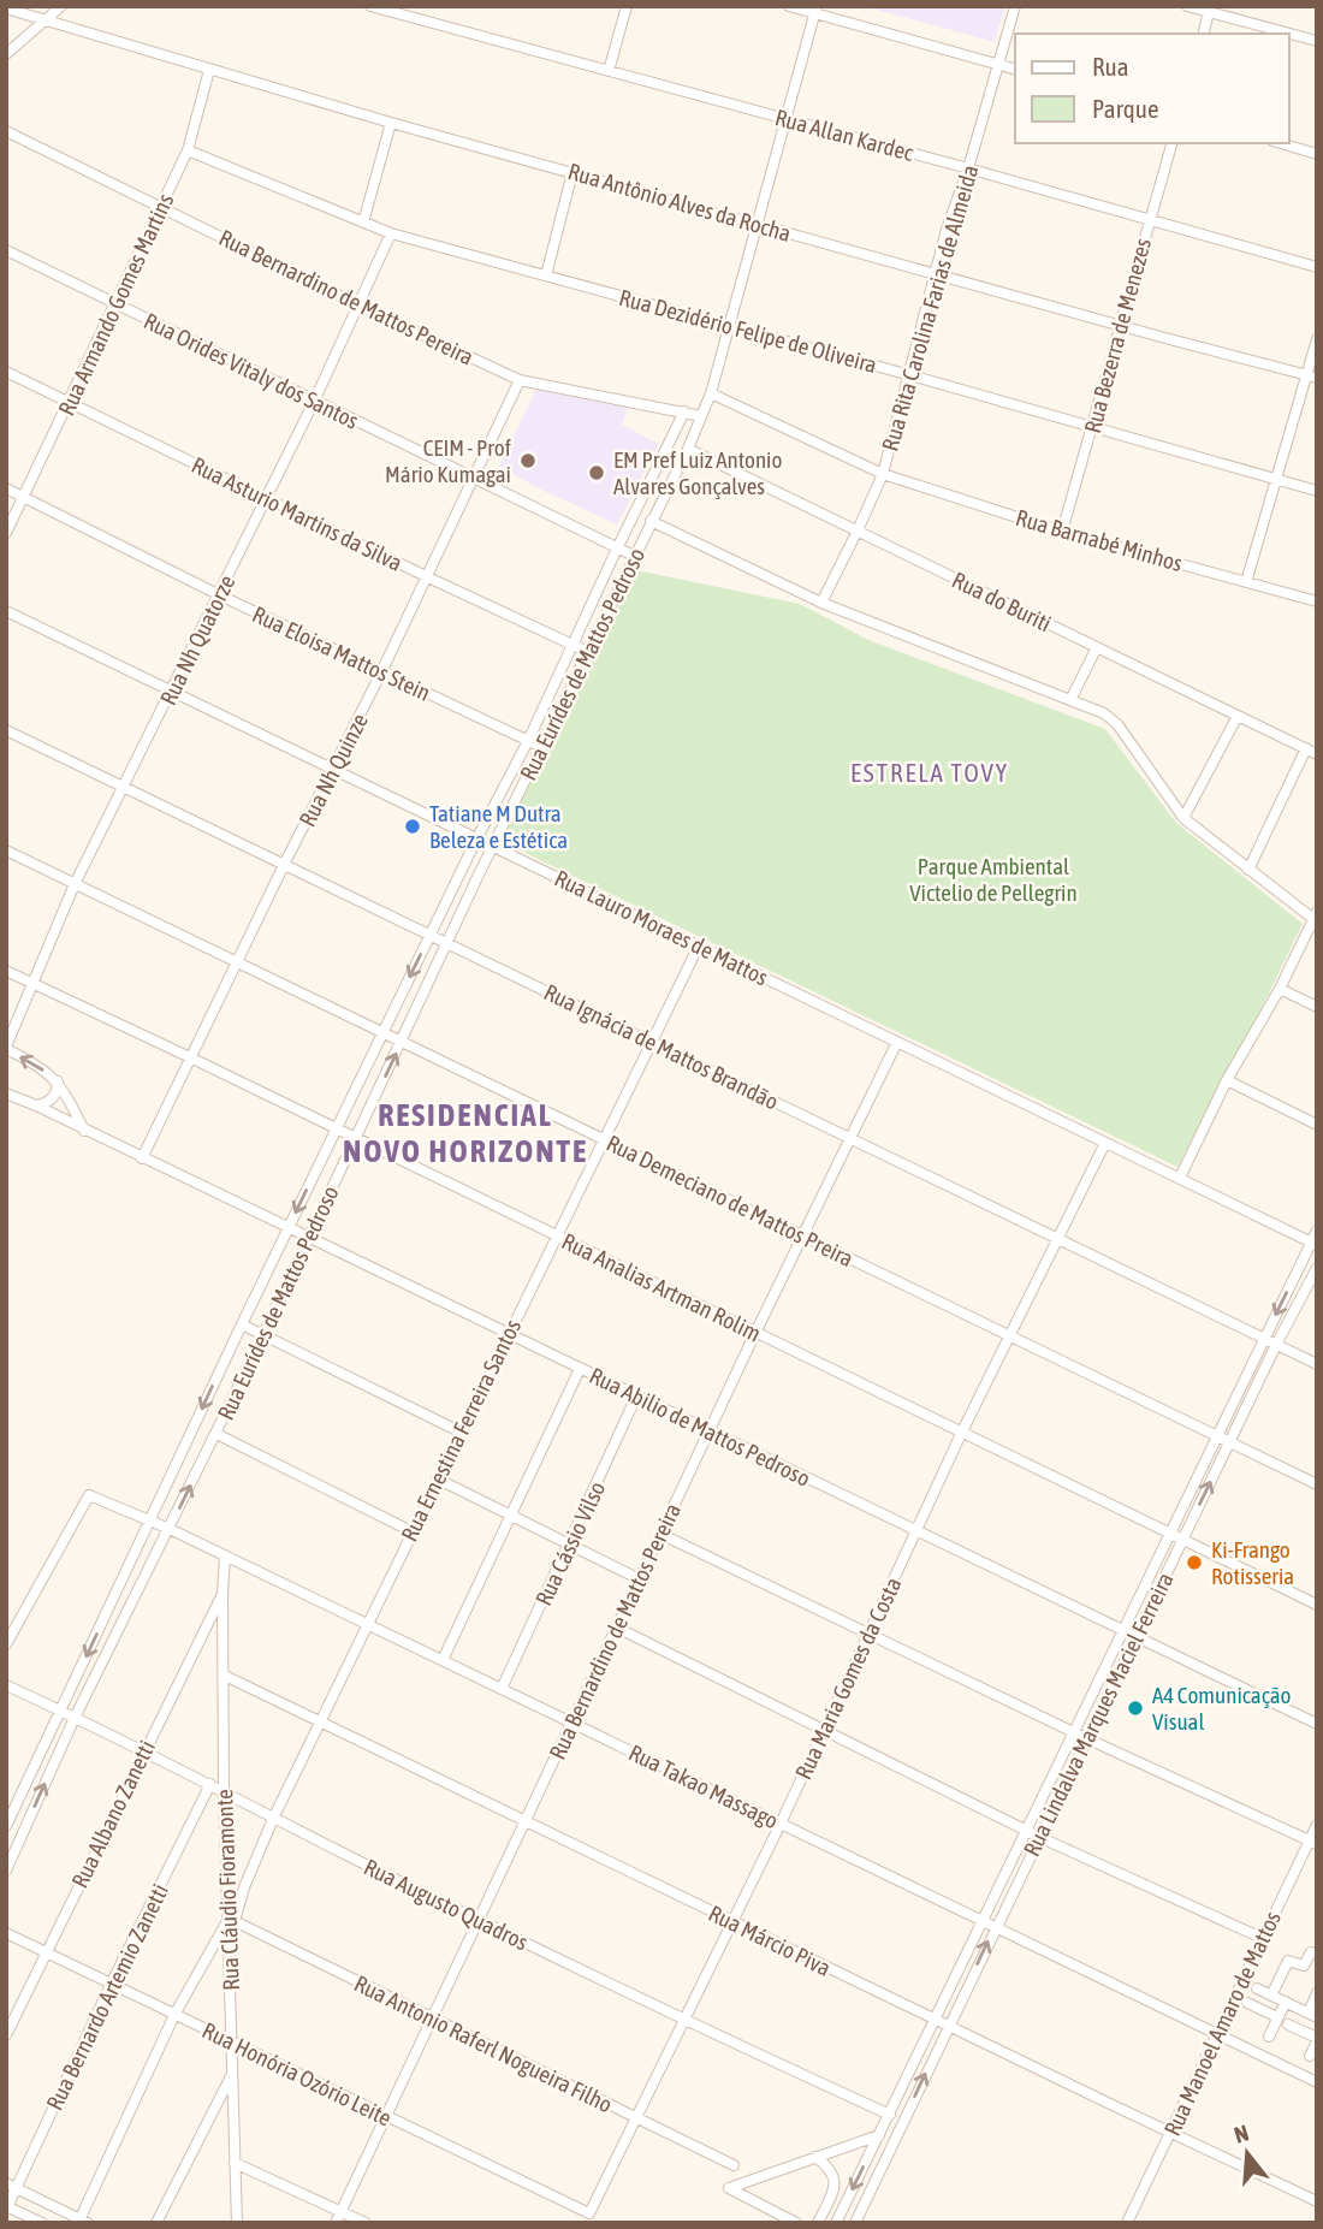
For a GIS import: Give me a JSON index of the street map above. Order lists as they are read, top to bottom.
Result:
{
  "streets": {
    "street": [
      "Rua Allan Kardec",
      "Rua Antônio Alves da Rocha",
      "Rua Bernardino de Mattos Pereira",
      "Rua Armando Gomes Martins",
      "Rua Rita Carolina Farias de Almeida",
      "Rua Dezidério Felipe de Oliveira",
      "Rua Bezerra de Menezes",
      "Rua Orides Vitaly dos Santos",
      "Rua Asturio Martins da Silva",
      "Rua Barnabé Minhos",
      "Rua do Buriti",
      "Rua Nh Quatorze",
      "Rua Eloisa Mattos Stein",
      "Rua Eurídes de Mattos Pedroso",
      "Rua Nh Quinze",
      "Rua Lauro Moraes de Mattos",
      "Rua Ignácia de Mattos Brandão",
      "Rua Demeciano de Mattos Preira",
      "Rua Analias Artman Rolim",
      "Rua Abilio de Mattos Pedroso",
      "Rua Ernestina Ferreira Santos",
      "Rua Cássio Vilso",
      "Rua Maria Gomes da Costa",
      "Rua Lindalva Marques Maciel Ferreira",
      "Rua Takao Massago",
      "Rua Albano Zanetti",
      "Rua Cláudio Fioramonte",
      "Rua Augusto Quadros",
      "Rua Márcio Piva",
      "Rua Bernardo Artemio Zanetti",
      "Rua Manoel Amaro de Mattos",
      "Rua Antonio Raferl Nogueira Filho",
      "Rua Honória Ozório Leite"
    ]
  },
  "crossings": [
    ["Rua Allan Kardec", "Rua Rita Carolina Farias de Almeida"],
    ["Rua Allan Kardec", "Rua Bezerra de Menezes"],
    ["Rua Allan Kardec", "Rua Eurídes de Mattos Pedroso"],
    ["Rua Antônio Alves da Rocha", "Rua Armando Gomes Martins"],
    ["Rua Antônio Alves da Rocha", "Rua Rita Carolina Farias de Almeida"],
    ["Rua Antônio Alves da Rocha", "Rua Bezerra de Menezes"],
    ["Rua Antônio Alves da Rocha", "Rua Eurídes de Mattos Pedroso"],
    ["Rua Bernardino de Mattos Pereira", "Rua Armando Gomes Martins"],
    ["Rua Bernardino de Mattos Pereira", "Rua Nh Quatorze"],
    ["Rua Bernardino de Mattos Pereira", "Rua Eurídes de Mattos Pedroso"],
    ["Rua Bernardino de Mattos Pereira", "Rua Nh Quinze"],
    ["Rua Bernardino de Mattos Pereira", "Rua Lauro Moraes de Mattos"],
    ["Rua Bernardino de Mattos Pereira", "Rua Ignácia de Mattos Brandão"],
    ["Rua Bernardino de Mattos Pereira", "Rua Demeciano de Mattos Preira"],
    ["Rua Bernardino de Mattos Pereira", "Rua Analias Artman Rolim"],
    ["Rua Bernardino de Mattos Pereira", "Rua Abilio de Mattos Pedroso"],
    ["Rua Bernardino de Mattos Pereira", "Rua Takao Massago"],
    ["Rua Bernardino de Mattos Pereira", "Rua Augusto Quadros"],
    ["Rua Bernardino de Mattos Pereira", "Rua Márcio Piva"],
    ["Rua Bernardino de Mattos Pereira", "Rua Antonio Raferl Nogueira Filho"],
    ["Rua Bernardino de Mattos Pereira", "Rua Honória Ozório Leite"],
    ["Rua Armando Gomes Martins", "Rua Dezidério Felipe de Oliveira"],
    ["Rua Armando Gomes Martins", "Rua Orides Vitaly dos Santos"],
    ["Rua Armando Gomes Martins", "Rua Asturio Martins da Silva"],
    ["Rua Armando Gomes Martins", "Rua Eloisa Mattos Stein"],
    ["Rua Rita Carolina Farias de Almeida", "Rua Dezidério Felipe de Oliveira"],
    ["Rua Rita Carolina Farias de Almeida", "Rua Barnabé Minhos"],
    ["Rua Rita Carolina Farias de Almeida", "Rua do Buriti"],
    ["Rua Dezidério Felipe de Oliveira", "Rua Bezerra de Menezes"],
    ["Rua Dezidério Felipe de Oliveira", "Rua Nh Quatorze"],
    ["Rua Dezidério Felipe de Oliveira", "Rua Eurídes de Mattos Pedroso"],
    ["Rua Bezerra de Menezes", "Rua Barnabé Minhos"],
    ["Rua Orides Vitaly dos Santos", "Rua Nh Quatorze"],
    ["Rua Orides Vitaly dos Santos", "Rua Eurídes de Mattos Pedroso"],
    ["Rua Orides Vitaly dos Santos", "Rua Nh Quinze"],
    ["Rua Asturio Martins da Silva", "Rua Nh Quatorze"],
    ["Rua Asturio Martins da Silva", "Rua Eurídes de Mattos Pedroso"],
    ["Rua Asturio Martins da Silva", "Rua Nh Quinze"],
    ["Rua Barnabé Minhos", "Rua Eurídes de Mattos Pedroso"],
    ["Rua do Buriti", "Rua Eurídes de Mattos Pedroso"],
    ["Rua Nh Quatorze", "Rua Eloisa Mattos Stein"],
    ["Rua Nh Quatorze", "Rua Lauro Moraes de Mattos"],
    ["Rua Nh Quatorze", "Rua Ignácia de Mattos Brandão"],
    ["Rua Nh Quatorze", "Rua Demeciano de Mattos Preira"],
    ["Rua Nh Quatorze", "Rua Analias Artman Rolim"],
    ["Rua Eloisa Mattos Stein", "Rua Eurídes de Mattos Pedroso"],
    ["Rua Eloisa Mattos Stein", "Rua Nh Quinze"],
    ["Rua Eurídes de Mattos Pedroso", "Rua Lauro Moraes de Mattos"],
    ["Rua Eurídes de Mattos Pedroso", "Rua Ignácia de Mattos Brandão"],
    ["Rua Eurídes de Mattos Pedroso", "Rua Demeciano de Mattos Preira"],
    ["Rua Eurídes de Mattos Pedroso", "Rua Analias Artman Rolim"],
    ["Rua Eurídes de Mattos Pedroso", "Rua Abilio de Mattos Pedroso"],
    ["Rua Eurídes de Mattos Pedroso", "Rua Takao Massago"],
    ["Rua Eurídes de Mattos Pedroso", "Rua Augusto Quadros"],
    ["Rua Nh Quinze", "Rua Lauro Moraes de Mattos"],
    ["Rua Nh Quinze", "Rua Ignácia de Mattos Brandão"],
    ["Rua Nh Quinze", "Rua Demeciano de Mattos Preira"],
    ["Rua Nh Quinze", "Rua Analias Artman Rolim"],
    ["Rua Nh Quinze", "Rua Abilio de Mattos Pedroso"],
    ["Rua Lauro Moraes de Mattos", "Rua Ernestina Ferreira Santos"],
    ["Rua Lauro Moraes de Mattos", "Rua Maria Gomes da Costa"],
    ["Rua Ignácia de Mattos Brandão", "Rua Ernestina Ferreira Santos"],
    ["Rua Ignácia de Mattos Brandão", "Rua Maria Gomes da Costa"],
    ["Rua Ignácia de Mattos Brandão", "Rua Lindalva Marques Maciel Ferreira"],
    ["Rua Demeciano de Mattos Preira", "Rua Ernestina Ferreira Santos"],
    ["Rua Demeciano de Mattos Preira", "Rua Maria Gomes da Costa"],
    ["Rua Demeciano de Mattos Preira", "Rua Lindalva Marques Maciel Ferreira"],
    ["Rua Analias Artman Rolim", "Rua Ernestina Ferreira Santos"],
    ["Rua Analias Artman Rolim", "Rua Maria Gomes da Costa"],
    ["Rua Analias Artman Rolim", "Rua Lindalva Marques Maciel Ferreira"],
    ["Rua Abilio de Mattos Pedroso", "Rua Ernestina Ferreira Santos"],
    ["Rua Abilio de Mattos Pedroso", "Rua Cássio Vilso"],
    ["Rua Abilio de Mattos Pedroso", "Rua Maria Gomes da Costa"],
    ["Rua Abilio de Mattos Pedroso", "Rua Lindalva Marques Maciel Ferreira"],
    ["Rua Ernestina Ferreira Santos", "Rua Takao Massago"],
    ["Rua Ernestina Ferreira Santos", "Rua Cláudio Fioramonte"],
    ["Rua Ernestina Ferreira Santos", "Rua Augusto Quadros"],
    ["Rua Ernestina Ferreira Santos", "Rua Márcio Piva"],
    ["Rua Ernestina Ferreira Santos", "Rua Antonio Raferl Nogueira Filho"],
    ["Rua Cássio Vilso", "Rua Takao Massago"],
    ["Rua Maria Gomes da Costa", "Rua Takao Massago"],
    ["Rua Maria Gomes da Costa", "Rua Augusto Quadros"],
    ["Rua Maria Gomes da Costa", "Rua Márcio Piva"],
    ["Rua Maria Gomes da Costa", "Rua Antonio Raferl Nogueira Filho"],
    ["Rua Maria Gomes da Costa", "Rua Honória Ozório Leite"],
    ["Rua Lindalva Marques Maciel Ferreira", "Rua Takao Massago"],
    ["Rua Lindalva Marques Maciel Ferreira", "Rua Márcio Piva"],
    ["Rua Takao Massago", "Rua Cláudio Fioramonte"],
    ["Rua Takao Massago", "Rua Manoel Amaro de Mattos"],
    ["Rua Albano Zanetti", "Rua Cláudio Fioramonte"],
    ["Rua Albano Zanetti", "Rua Augusto Quadros"],
    ["Rua Albano Zanetti", "Rua Honória Ozório Leite"],
    ["Rua Cláudio Fioramonte", "Rua Augusto Quadros"],
    ["Rua Cláudio Fioramonte", "Rua Márcio Piva"],
    ["Rua Cláudio Fioramonte", "Rua Antonio Raferl Nogueira Filho"],
    ["Rua Cláudio Fioramonte", "Rua Honória Ozório Leite"],
    ["Rua Augusto Quadros", "Rua Bernardo Artemio Zanetti"],
    ["Rua Márcio Piva", "Rua Manoel Amaro de Mattos"],
    ["Rua Bernardo Artemio Zanetti", "Rua Honória Ozório Leite"]
  ],
  "districts": ["ESTRELA TOVY", "RESIDENCIAL NOVO HORIZONTE"],
  "parks": ["Parque Ambiental Victelio de Pellegrin"],
  "places": [
    "CEIM - Prof Mário Kumagai",
    "EM Pref Luiz Antonio Alvares Gonçalves",
    "Tatiane M Dutra Beleza e Estética",
    "Ki-Frango Rotisseria",
    "A4 Comunicação Visual"
  ],
  "legend": ["Rua", "Parque"],
  "north": "top"
}
